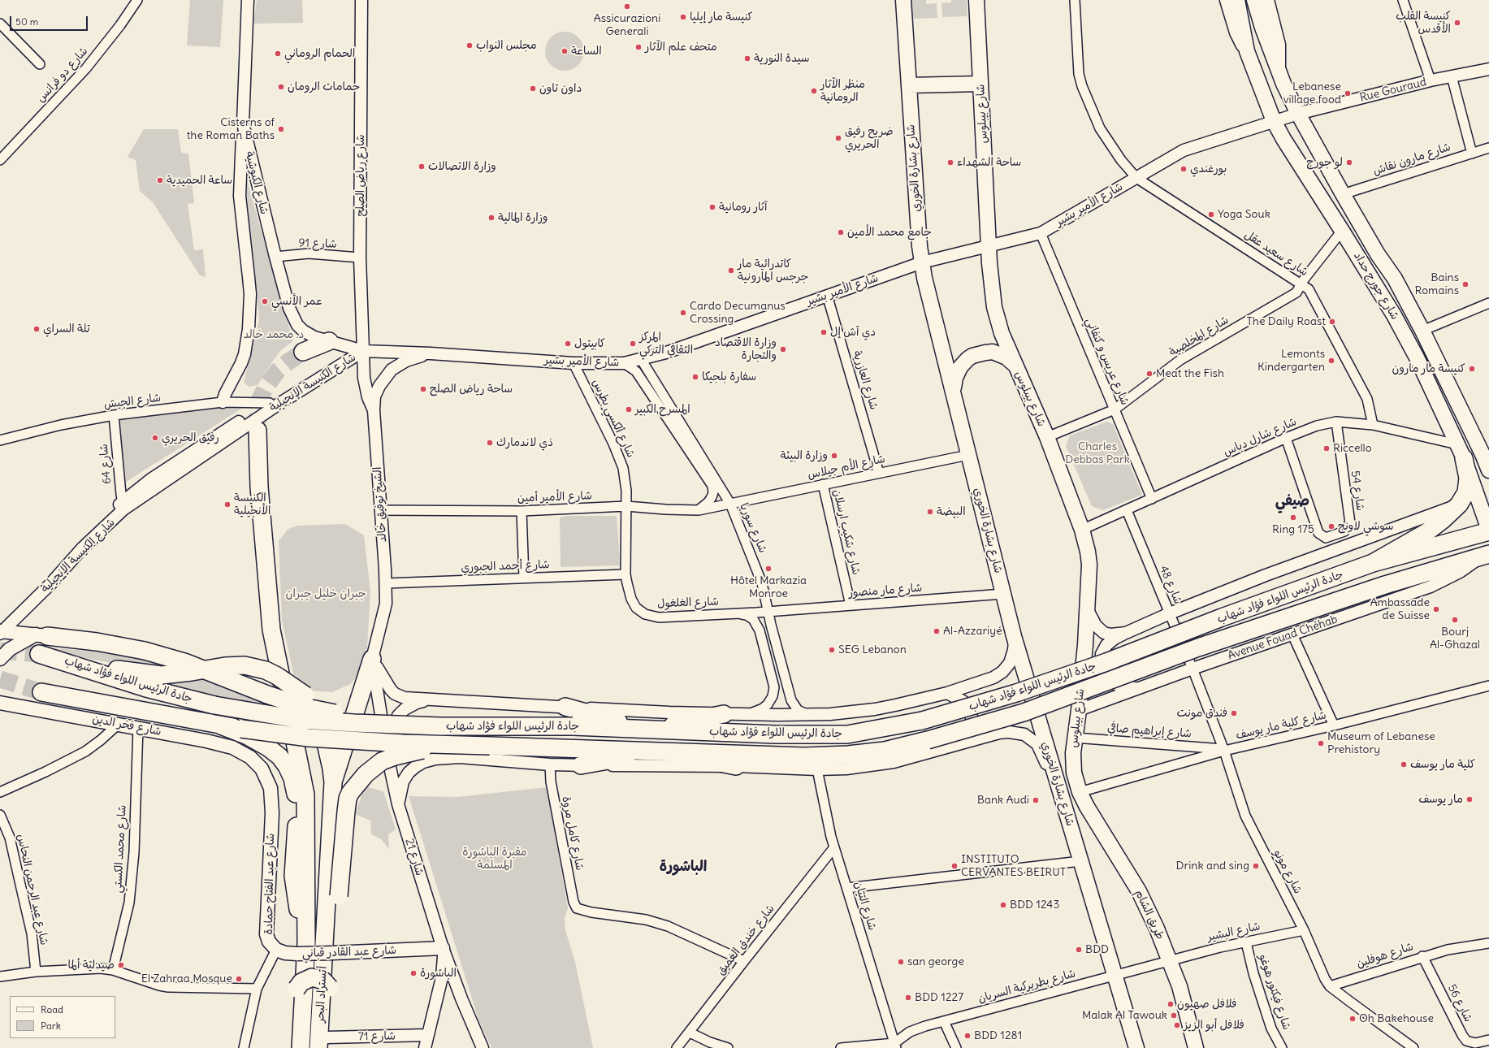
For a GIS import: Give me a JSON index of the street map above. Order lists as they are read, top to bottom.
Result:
{
  "streets": {
    "highway": ["جادة الرئيس اللواء فؤاد شهاب", "أتستراد البحر"],
    "main road": [
      "شارع بيبلوس",
      "شارع بشارة الخوري",
      "شارع جورج حداد",
      "شارع فخر الدين",
      "شارع عبد الفتاح حمادة",
      "طريق الشام",
      "شارع عبد القادر قباني"
    ],
    "street": [
      "شارع دو فرانس",
      "Rue Gouraud",
      "شارع مارون نقاش",
      "شارع رياض الصلح",
      "شارع الكبوشية",
      "شارع الأمير بشير",
      "شارع 91",
      "شارع سعيد عقل",
      "شارع المخلصية",
      "شارع عريس و كنفاني",
      "شارع العازرية",
      "شارع الكنيسة الإنجيلية",
      "شارع الجيش",
      "شارع ألكسي بطرس",
      "شارع شارل دباس",
      "شارع 64",
      "شارع الأم جيلاس",
      "شارع 54",
      "شارع الأمير أمين",
      "الشيخ توفيق خالد",
      "شارع سوريا",
      "شارع شكيب ارسلان",
      "شارع أحمد الجبوري",
      "شارع 48",
      "شارع مار منصور",
      "شارع الغلغول",
      "Avenue Fouad Chéhab",
      "شارع كلية مار يوسف",
      "شارع إبراهيم صافي",
      "شارع كامل مروة",
      "شارع محمد الكستي",
      "شارع 21",
      "شارع مونو",
      "شارع عبد الرحمن النحاس",
      "شارع التيّان",
      "شارع البشير",
      "شارع خندق الغميق",
      "شارع هوفلين",
      "شارع بطريركية السريان",
      "شارع فيكتور هوغو",
      "شارع 56",
      "شارع 71"
    ]
  },
  "crossings": [
    ["Rue Gouraud", "شارع الأمير بشير"],
    ["Rue Gouraud", "شارع جورج حداد"],
    ["شارع بيبلوس", "شارع الأمير بشير"],
    ["شارع بيبلوس", "شارع المخلصية"],
    ["شارع بيبلوس", "شارع شارل دباس"],
    ["شارع بيبلوس", "Avenue Fouad Chéhab"],
    ["شارع بيبلوس", "شارع كلية مار يوسف"],
    ["شارع بيبلوس", "شارع إبراهيم صافي"],
    ["شارع بيبلوس", "طريق الشام"],
    ["شارع مارون نقاش", "شارع جورج حداد"],
    ["شارع بشارة الخوري", "شارع الأمير بشير"],
    ["شارع بشارة الخوري", "شارع الأم جيلاس"],
    ["شارع بشارة الخوري", "شارع مار منصور"],
    ["شارع بشارة الخوري", "شارع بطريركية السريان"],
    ["شارع رياض الصلح", "شارع الكبوشية"],
    ["شارع رياض الصلح", "شارع الأمير بشير"],
    ["شارع رياض الصلح", "شارع 91"],
    ["شارع رياض الصلح", "شارع الكنيسة الإنجيلية"],
    ["شارع رياض الصلح", "الشيخ توفيق خالد"],
    ["شارع الكبوشية", "شارع الأمير بشير"],
    ["شارع الكبوشية", "شارع 91"],
    ["شارع الكبوشية", "شارع الكنيسة الإنجيلية"],
    ["شارع الكبوشية", "الشيخ توفيق خالد"],
    ["شارع الأمير بشير", "شارع سعيد عقل"],
    ["شارع الأمير بشير", "شارع جورج حداد"],
    ["شارع الأمير بشير", "شارع عريس و كنفاني"],
    ["شارع الأمير بشير", "شارع العازرية"],
    ["شارع الأمير بشير", "شارع الكنيسة الإنجيلية"],
    ["شارع الأمير بشير", "شارع ألكسي بطرس"],
    ["شارع الأمير بشير", "الشيخ توفيق خالد"],
    ["شارع الأمير بشير", "شارع سوريا"],
    ["شارع سعيد عقل", "شارع المخلصية"],
    ["شارع سعيد عقل", "شارع شارل دباس"],
    ["شارع جورج حداد", "شارع المخلصية"],
    ["شارع جورج حداد", "شارع شارل دباس"],
    ["شارع جورج حداد", "جادة الرئيس اللواء فؤاد شهاب"],
    ["شارع المخلصية", "شارع عريس و كنفاني"],
    ["شارع عريس و كنفاني", "شارع شارل دباس"],
    ["شارع العازرية", "شارع الأم جيلاس"],
    ["شارع الكنيسة الإنجيلية", "شارع الجيش"],
    ["شارع الكنيسة الإنجيلية", "شارع 64"],
    ["شارع الكنيسة الإنجيلية", "الشيخ توفيق خالد"],
    ["شارع الجيش", "شارع 64"],
    ["شارع ألكسي بطرس", "شارع الأمير أمين"],
    ["شارع ألكسي بطرس", "شارع الغلغول"],
    ["شارع شارل دباس", "شارع 54"],
    ["شارع شارل دباس", "شارع 48"],
    ["شارع الأم جيلاس", "شارع الأمير أمين"],
    ["شارع الأم جيلاس", "شارع سوريا"],
    ["شارع الأم جيلاس", "شارع شكيب ارسلان"],
    ["شارع الأمير أمين", "الشيخ توفيق خالد"],
    ["شارع الأمير أمين", "شارع سوريا"],
    ["شارع الأمير أمين", "شارع الغلغول"],
    ["الشيخ توفيق خالد", "شارع أحمد الجبوري"],
    ["الشيخ توفيق خالد", "شارع 21"],
    ["شارع سوريا", "شارع مار منصور"],
    ["شارع سوريا", "شارع الغلغول"],
    ["شارع شكيب ارسلان", "شارع مار منصور"],
    ["شارع أحمد الجبوري", "شارع الغلغول"],
    ["شارع 48", "Avenue Fouad Chéhab"],
    ["شارع 48", "شارع مونو"],
    ["شارع مار منصور", "شارع الغلغول"],
    ["جادة الرئيس اللواء فؤاد شهاب", "Avenue Fouad Chéhab"],
    ["Avenue Fouad Chéhab", "شارع مونو"],
    ["شارع فخر الدين", "شارع محمد الكستي"],
    ["شارع فخر الدين", "شارع عبد الفتاح حمادة"],
    ["شارع كلية مار يوسف", "شارع إبراهيم صافي"],
    ["شارع كلية مار يوسف", "شارع مونو"],
    ["شارع كلية مار يوسف", "طريق الشام"],
    ["شارع إبراهيم صافي", "شارع مونو"],
    ["شارع كامل مروة", "شارع خندق الغميق"],
    ["شارع 21", "شارع عبد القادر قباني"],
    ["شارع مونو", "شارع البشير"],
    ["شارع مونو", "شارع هوفلين"],
    ["شارع عبد الفتاح حمادة", "شارع عبد القادر قباني"],
    ["شارع التيّان", "شارع خندق الغميق"],
    ["شارع التيّان", "شارع بطريركية السريان"],
    ["طريق الشام", "شارع البشير"],
    ["طريق الشام", "شارع بطريركية السريان"],
    ["شارع البشير", "شارع بطريركية السريان"],
    ["شارع البشير", "شارع فيكتور هوغو"],
    ["شارع عبد القادر قباني", "أتستراد البحر"],
    ["شارع هوفلين", "شارع 56"],
    ["أتستراد البحر", "شارع 71"]
  ],
  "districts": ["صيفي", "الباشورة"],
  "parks": [
    "د. محمد خالد",
    "Charles Debbas Park",
    "جبران خليل جبران",
    "مقبرة الباشورة المسلمة"
  ],
  "places": [
    "Assicurazioni Generali",
    "كنيسة مار إيليا",
    "كنيسة القلب الأقدس",
    "مجلس النواب",
    "متحف علم الآثار",
    "الساعة",
    "الحمام الروماني",
    "سيدة النورية",
    "حمامات الرومان",
    "داون تاون",
    "منظر الآثار الرومانية",
    "Lebanese village food",
    "Cisterns of the Roman Baths",
    "ضريح رفيق الحريري",
    "ساحة الشهداء",
    "لو جورج",
    "وزارة الاتصالات",
    "بورغندي",
    "ساعة الحميدية",
    "آثار رومانية",
    "Yoga Souk",
    "وزارة المالية",
    "جامع محمد الأمين",
    "كاتدرائية مار جرجس المارونية",
    "Bains Romains",
    "عمر الأنسي",
    "Cardo Decumanus Crossing",
    "The Daily Roast",
    "تلة السراي",
    "دي آش إل",
    "كابيتول",
    "المركز الثقافي التركي",
    "وزارة الاقتصاد والتجارة",
    "Lemonts Kindergarten",
    "كنيسة مار مارون",
    "Meat the Fish",
    "سفارة بلجيكا",
    "ساحة رياض الصلح",
    "المسرح الكبير",
    "رفيق الحريري",
    "ذي لاندمارك",
    "Riccello",
    "وزارة البيئة",
    "الكنيسة الأنجيلية",
    "البيضة",
    "Ring 175",
    "سوشي لاونج",
    "Hôtel Markazia Monroe",
    "Ambassade de Suisse",
    "Bourj Al-Ghazal",
    "Al-Azzariyé",
    "SEG Lebanon",
    "فندق مونت",
    "Museum of Lebanese Prehistory",
    "كلية مار يوسف",
    "مار يوسف",
    "Bank Audi",
    "INSTITUTO CERVANTES BEIRUT",
    "Drink and sing",
    "BDD 1243",
    "BDD",
    "san george",
    "صيدليّة ألما",
    "الباشورة",
    "El Zahraa Mosque",
    "BDD 1227",
    "فلافل صهيون",
    "Malak Al Tawouk",
    "Oh Bakehouse",
    "فلافل أبو الزيز",
    "BDD 1281"
  ],
  "legend": ["Road", "Park"],
  "scale_bar": "50 m"
}
